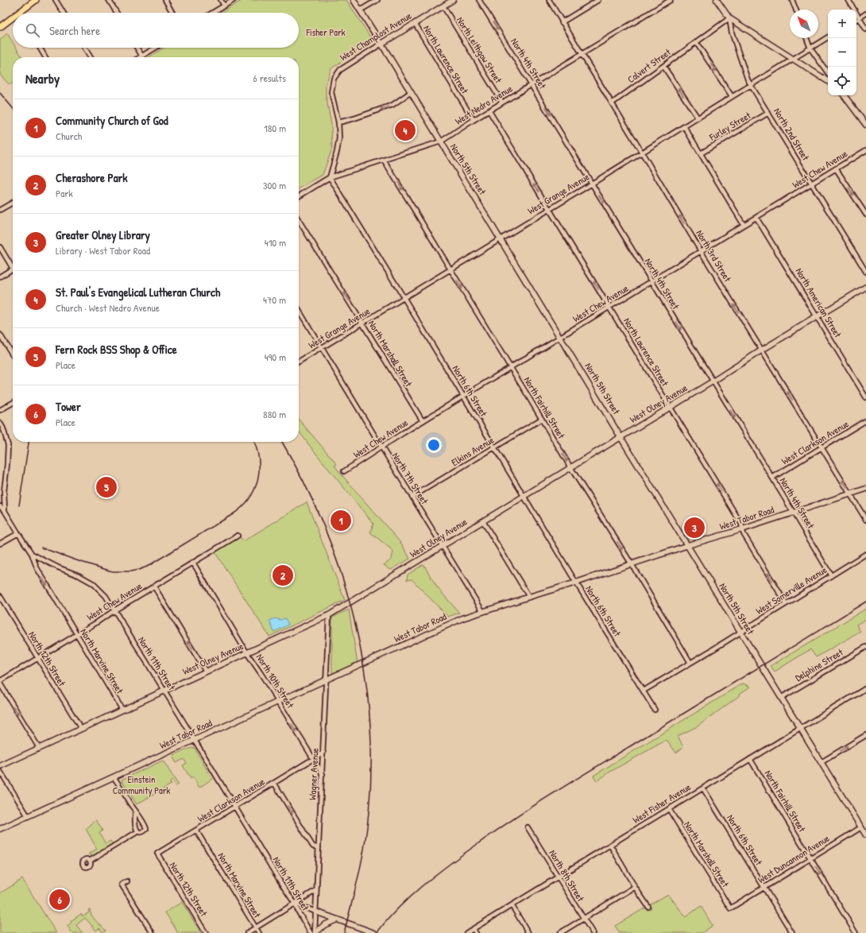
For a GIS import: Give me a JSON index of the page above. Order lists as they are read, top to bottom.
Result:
{
  "streets": {
    "street": [
      "West Champlost Avenue",
      "North Leithgow Street",
      "North Lawrence Street",
      "North 4th Street",
      "Calvert Street",
      "West Nedro Avenue",
      "Furley Street",
      "North 2nd Street",
      "North 5th Street",
      "West Chew Avenue",
      "West Grange Avenue",
      "North 3rd Street",
      "North American Street",
      "North Marshall Street",
      "North 6th Street",
      "West Olney Avenue",
      "North Fairhill Street",
      "West Clarkson Avenue",
      "Elkins Avenue",
      "North 7th Street",
      "West Tabor Road",
      "West Somerville Avenue",
      "North 12th Street",
      "North Marvine Street",
      "North 11th Street",
      "Delphine Street",
      "North 10th Street",
      "Wagner Avenue",
      "West Fisher Avenue",
      "West Duncannon Avenue",
      "North 8th Street"
    ]
  },
  "crossings": [
    ["West Champlost Avenue", "North Leithgow Street"],
    ["West Champlost Avenue", "North Lawrence Street"],
    ["West Champlost Avenue", "North 5th Street"],
    ["North Leithgow Street", "West Nedro Avenue"],
    ["North Lawrence Street", "West Nedro Avenue"],
    ["North Lawrence Street", "West Chew Avenue"],
    ["North Lawrence Street", "West Grange Avenue"],
    ["North Lawrence Street", "West Olney Avenue"],
    ["North Lawrence Street", "West Tabor Road"],
    ["North Lawrence Street", "West Somerville Avenue"],
    ["North 4th Street", "West Nedro Avenue"],
    ["North 4th Street", "West Chew Avenue"],
    ["North 4th Street", "West Grange Avenue"],
    ["North 4th Street", "West Olney Avenue"],
    ["North 4th Street", "West Clarkson Avenue"],
    ["North 4th Street", "West Tabor Road"],
    ["North 4th Street", "West Somerville Avenue"],
    ["Calvert Street", "North 2nd Street"],
    ["Calvert Street", "North 3rd Street"],
    ["West Nedro Avenue", "North 5th Street"],
    ["West Nedro Avenue", "North 3rd Street"],
    ["West Nedro Avenue", "North 6th Street"],
    ["West Nedro Avenue", "North Fairhill Street"],
    ["Furley Street", "North 2nd Street"],
    ["North 2nd Street", "West Chew Avenue"],
    ["North 2nd Street", "West Grange Avenue"],
    ["North 5th Street", "West Chew Avenue"],
    ["North 5th Street", "West Grange Avenue"],
    ["North 5th Street", "West Olney Avenue"],
    ["North 5th Street", "West Tabor Road"],
    ["North 5th Street", "West Somerville Avenue"],
    ["North 5th Street", "Delphine Street"],
    ["North 5th Street", "West Fisher Avenue"],
    ["North 5th Street", "West Duncannon Avenue"],
    ["West Chew Avenue", "North 3rd Street"],
    ["West Chew Avenue", "North American Street"],
    ["West Chew Avenue", "North Marshall Street"],
    ["West Chew Avenue", "North 6th Street"],
    ["West Chew Avenue", "North Fairhill Street"],
    ["West Chew Avenue", "North 7th Street"],
    ["West Chew Avenue", "North 12th Street"],
    ["West Chew Avenue", "North Marvine Street"],
    ["West Chew Avenue", "North 11th Street"],
    ["West Chew Avenue", "North 10th Street"],
    ["West Grange Avenue", "North 3rd Street"],
    ["West Grange Avenue", "North Marshall Street"],
    ["West Grange Avenue", "North 6th Street"],
    ["West Grange Avenue", "North Fairhill Street"],
    ["West Grange Avenue", "North 7th Street"],
    ["North 3rd Street", "West Olney Avenue"],
    ["North 3rd Street", "West Clarkson Avenue"],
    ["North 3rd Street", "West Tabor Road"],
    ["North American Street", "West Olney Avenue"],
    ["North Marshall Street", "West Fisher Avenue"],
    ["North Marshall Street", "West Duncannon Avenue"],
    ["North 6th Street", "West Olney Avenue"],
    ["North 6th Street", "Elkins Avenue"],
    ["North 6th Street", "West Tabor Road"],
    ["North 6th Street", "West Somerville Avenue"],
    ["North 6th Street", "West Fisher Avenue"],
    ["North 6th Street", "West Duncannon Avenue"],
    ["West Olney Avenue", "North Fairhill Street"],
    ["West Olney Avenue", "North 7th Street"],
    ["West Olney Avenue", "North 12th Street"],
    ["West Olney Avenue", "North Marvine Street"],
    ["West Olney Avenue", "North 11th Street"],
    ["West Olney Avenue", "North 10th Street"],
    ["West Olney Avenue", "Wagner Avenue"],
    ["North Fairhill Street", "Elkins Avenue"],
    ["North Fairhill Street", "West Tabor Road"],
    ["North Fairhill Street", "West Somerville Avenue"],
    ["North Fairhill Street", "West Fisher Avenue"],
    ["North Fairhill Street", "West Duncannon Avenue"],
    ["West Clarkson Avenue", "North 12th Street"],
    ["West Clarkson Avenue", "North Marvine Street"],
    ["West Clarkson Avenue", "North 11th Street"],
    ["West Clarkson Avenue", "North 10th Street"],
    ["Elkins Avenue", "North 7th Street"],
    ["North 7th Street", "West Tabor Road"],
    ["West Tabor Road", "North 11th Street"],
    ["West Tabor Road", "North 10th Street"],
    ["West Tabor Road", "Wagner Avenue"],
    ["North Marvine Street", "North 11th Street"],
    ["North 10th Street", "Wagner Avenue"],
    ["West Fisher Avenue", "North 8th Street"]
  ],
  "one_way": [
    "North Lawrence Street",
    "North 4th Street",
    "North 3rd Street",
    "North Fairhill Street"
  ],
  "parks": ["Fisher Park", "Einstein Community Park"],
  "north": "top left",
  "page": {
    "map_buttons": ["+", "−"],
    "search": "Search here",
    "heading": ["Nearby", "6 results"],
    "list": [
      {
        "mark": "1",
        "name": "Community Church of God",
        "note": "Church",
        "value": "180 m"
      },
      {
        "mark": "2",
        "name": "Cherashore Park",
        "note": "Park",
        "value": "300 m"
      },
      {
        "mark": "3",
        "name": "Greater Olney Library",
        "note": "Library · West Tabor Road",
        "value": "410 m"
      },
      {
        "mark": "4",
        "name": "St. Paul's Evangelical Lutheran Church",
        "note": "Church · West Nedro Avenue",
        "value": "470 m"
      },
      {
        "mark": "5",
        "name": "Fern Rock BSS Shop & Office",
        "note": "Place",
        "value": "490 m"
      },
      {
        "mark": "6",
        "name": "Tower",
        "note": "Place",
        "value": "880 m"
      }
    ],
    "pins": [
      "4",
      "5",
      "1",
      "3",
      "2",
      "6"
    ]
  }
}
